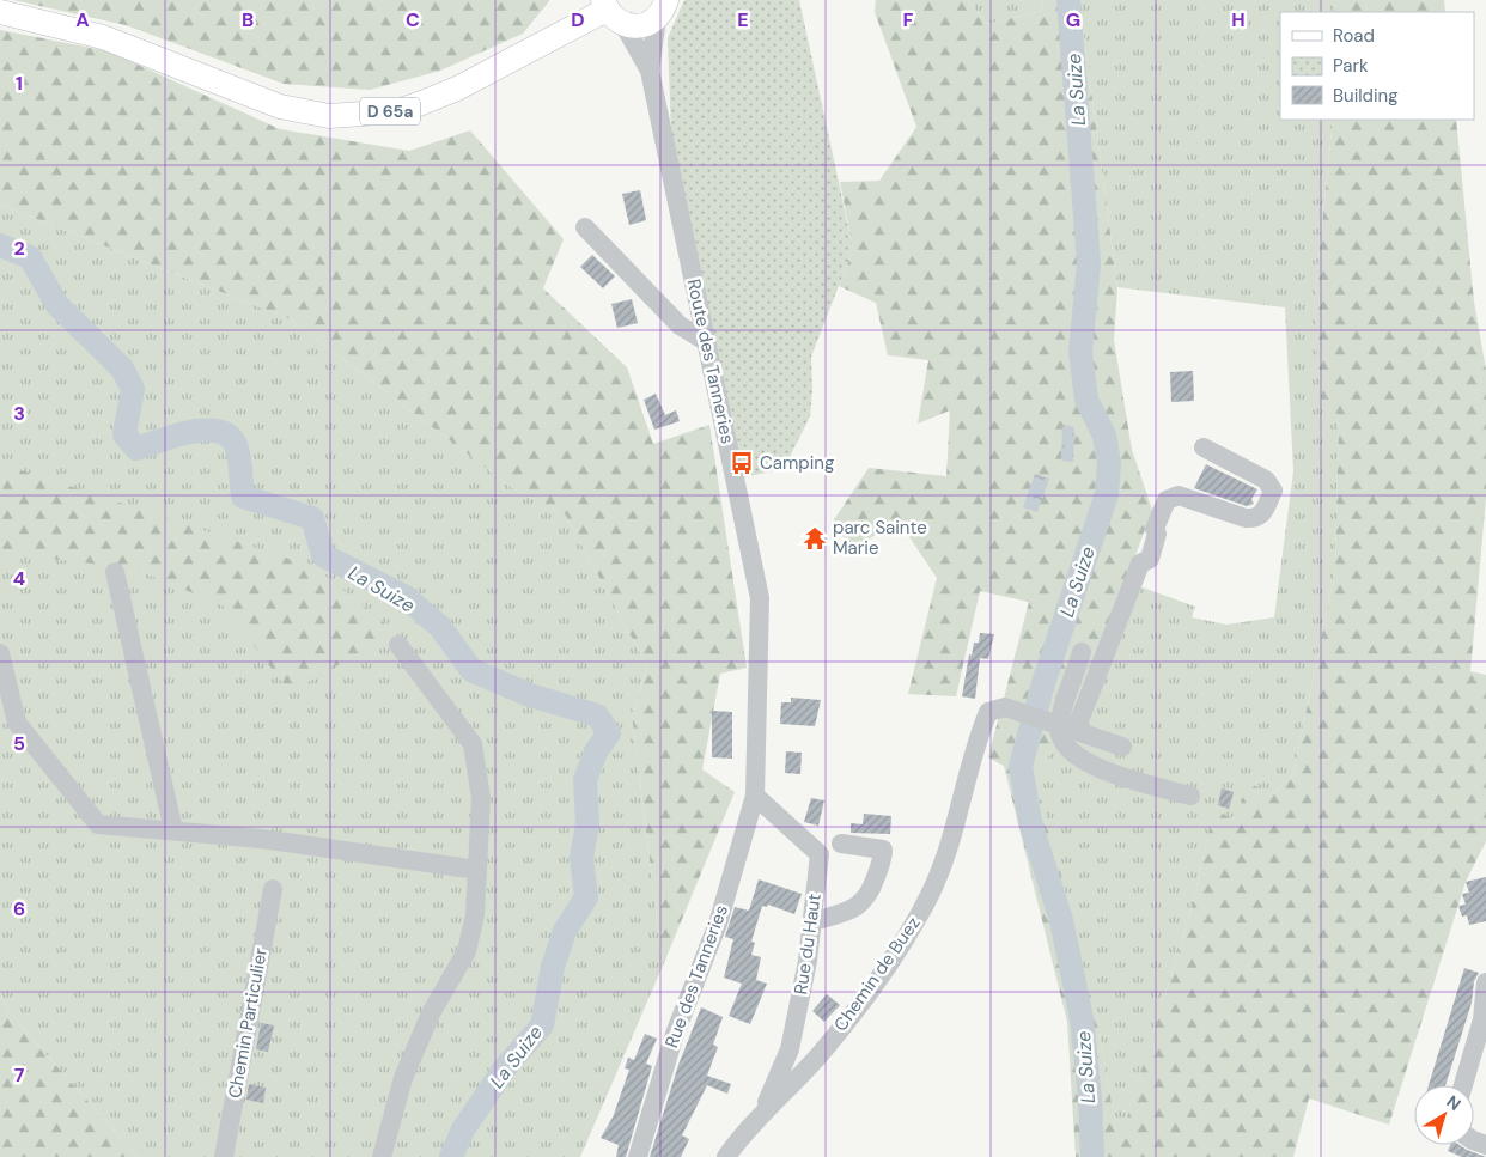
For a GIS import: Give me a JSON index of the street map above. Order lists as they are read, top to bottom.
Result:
{
  "streets": {
    "main road": ["D 65a"],
    "street": [
      "Route des Tanneries",
      "Rue du Haut",
      "Chemin de Buez",
      "Rue des Tanneries",
      "Chemin Particulier"
    ]
  },
  "crossings": [
    ["D 65a", "Route des Tanneries"],
    ["Route des Tanneries", "Rue du Haut"],
    ["Route des Tanneries", "Rue des Tanneries"],
    ["Rue du Haut", "Chemin de Buez"],
    ["Rue du Haut", "Rue des Tanneries"]
  ],
  "water": ["La Suize"],
  "places": {
    "bus stop": ["Camping"],
    "temple": ["parc Sainte Marie"]
  },
  "legend": ["Road", "Park", "Building"],
  "north": "top right",
  "grid": {
    "columns": [
      "A",
      "B",
      "C",
      "D",
      "E",
      "F",
      "G",
      "H"
    ],
    "rows": [
      "1",
      "2",
      "3",
      "4",
      "5",
      "6",
      "7"
    ]
  }
}
